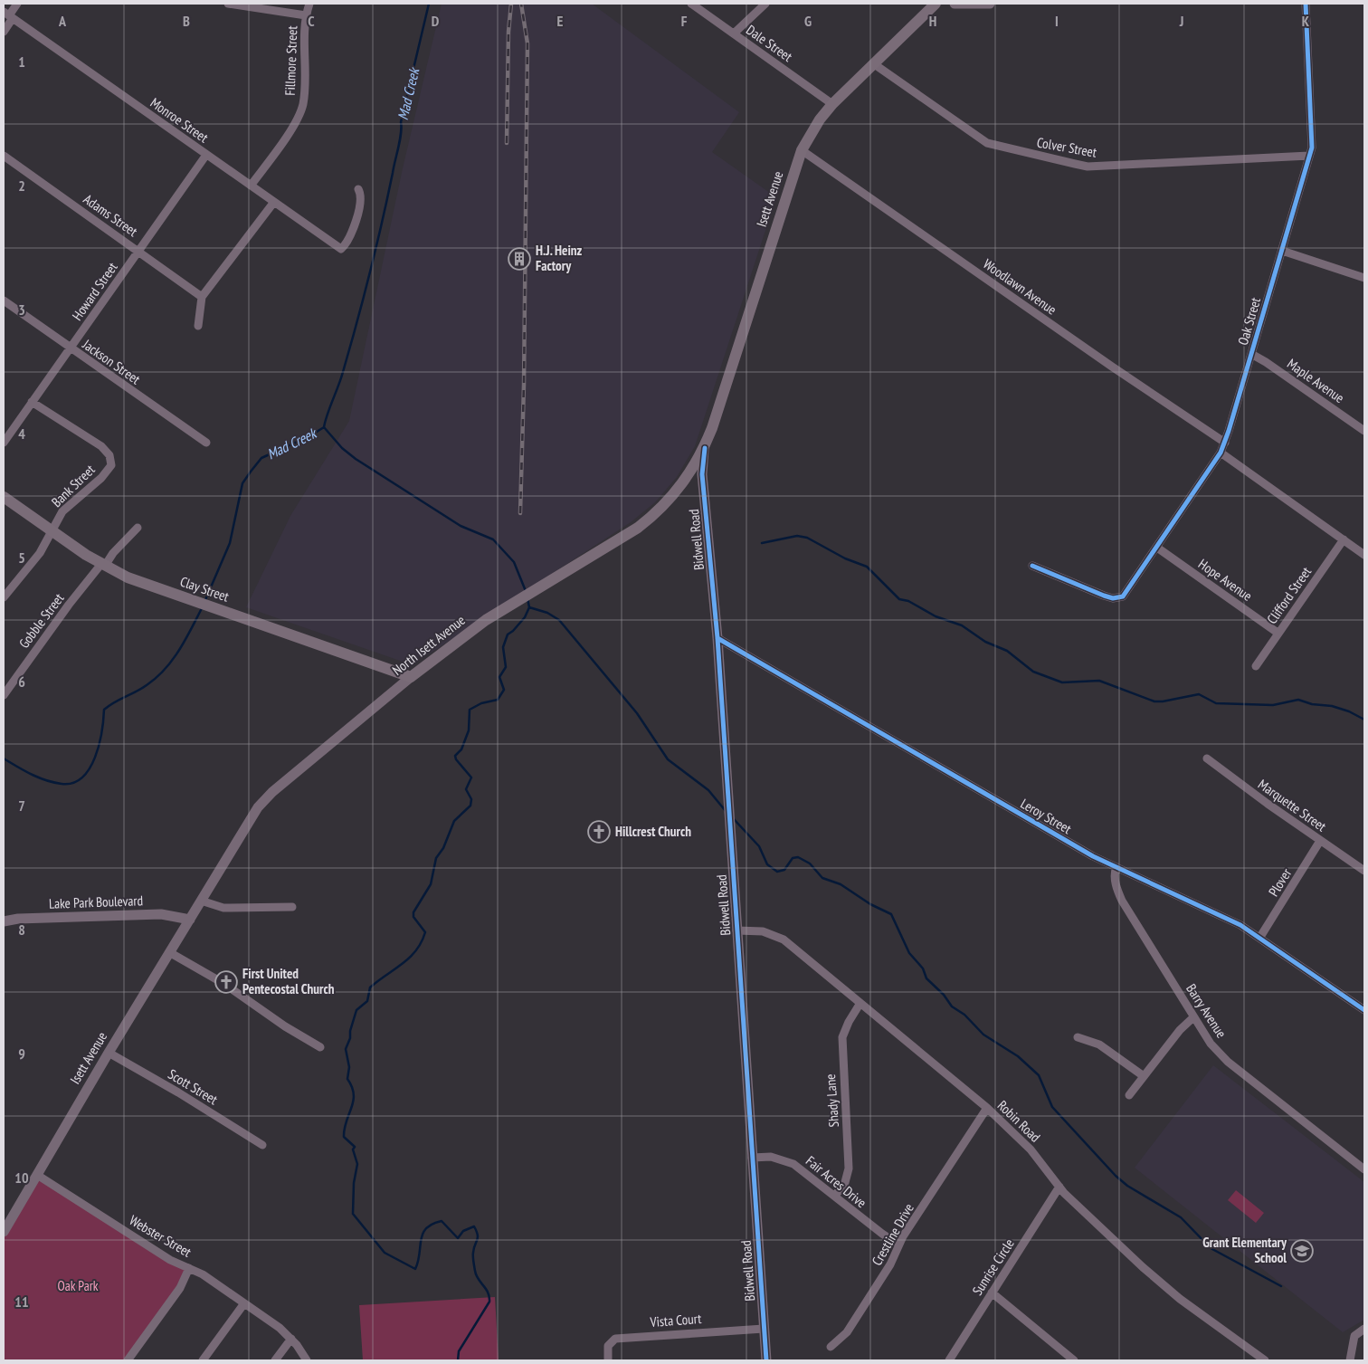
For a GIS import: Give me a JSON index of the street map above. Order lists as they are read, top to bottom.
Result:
{
  "streets": {
    "main road": ["Isett Avenue", "Clay Street", "North Isett Avenue"],
    "street": [
      "Dale Street",
      "Fillmore Street",
      "Monroe Street",
      "Colver Street",
      "Adams Street",
      "Woodlawn Avenue",
      "Howard Street",
      "Oak Street",
      "Jackson Street",
      "Maple Avenue",
      "Bank Street",
      "Bidwell Road",
      "Hope Avenue",
      "Clifford Street",
      "Gobble Street",
      "Marquette Street",
      "Leroy Street",
      "Plover",
      "Lake Park Boulevard",
      "Barry Avenue",
      "Scott Street",
      "Shady Lane",
      "Robin Road",
      "Fair Acres Drive",
      "Crestline Drive",
      "Webster Street",
      "Sunrise Circle",
      "Vista Court"
    ]
  },
  "crossings": [
    ["Dale Street", "Isett Avenue"],
    ["Fillmore Street", "Monroe Street"],
    ["Monroe Street", "Howard Street"],
    ["Colver Street", "Isett Avenue"],
    ["Colver Street", "Oak Street"],
    ["Isett Avenue", "Woodlawn Avenue"],
    ["Isett Avenue", "Bidwell Road"],
    ["Isett Avenue", "North Isett Avenue"],
    ["Isett Avenue", "Lake Park Boulevard"],
    ["Isett Avenue", "Scott Street"],
    ["Isett Avenue", "Webster Street"],
    ["Adams Street", "Howard Street"],
    ["Woodlawn Avenue", "Oak Street"],
    ["Howard Street", "Jackson Street"],
    ["Howard Street", "Bank Street"],
    ["Oak Street", "Maple Avenue"],
    ["Oak Street", "Hope Avenue"],
    ["Bank Street", "Clay Street"],
    ["Bidwell Road", "North Isett Avenue"],
    ["Bidwell Road", "Leroy Street"],
    ["Bidwell Road", "Robin Road"],
    ["Bidwell Road", "Fair Acres Drive"],
    ["Bidwell Road", "Vista Court"],
    ["Hope Avenue", "Clifford Street"],
    ["Clay Street", "Gobble Street"],
    ["Clay Street", "North Isett Avenue"],
    ["Marquette Street", "Plover"],
    ["Leroy Street", "Plover"],
    ["Leroy Street", "Barry Avenue"],
    ["Shady Lane", "Robin Road"],
    ["Shady Lane", "Fair Acres Drive"],
    ["Robin Road", "Crestline Drive"],
    ["Robin Road", "Sunrise Circle"],
    ["Fair Acres Drive", "Crestline Drive"]
  ],
  "water": ["Mad Creek"],
  "parks": ["Oak Park"],
  "places": {
    "building": ["H.J. Heinz Factory"],
    "church": ["Hillcrest Church", "First United Pentecostal Church"],
    "school or university": ["Grant Elementary School"]
  },
  "grid": {
    "columns": [
      "A",
      "B",
      "C",
      "D",
      "E",
      "F",
      "G",
      "H",
      "I",
      "J",
      "K"
    ],
    "rows": [
      "1",
      "2",
      "3",
      "4",
      "5",
      "6",
      "7",
      "8",
      "9",
      "10",
      "11"
    ]
  }
}
